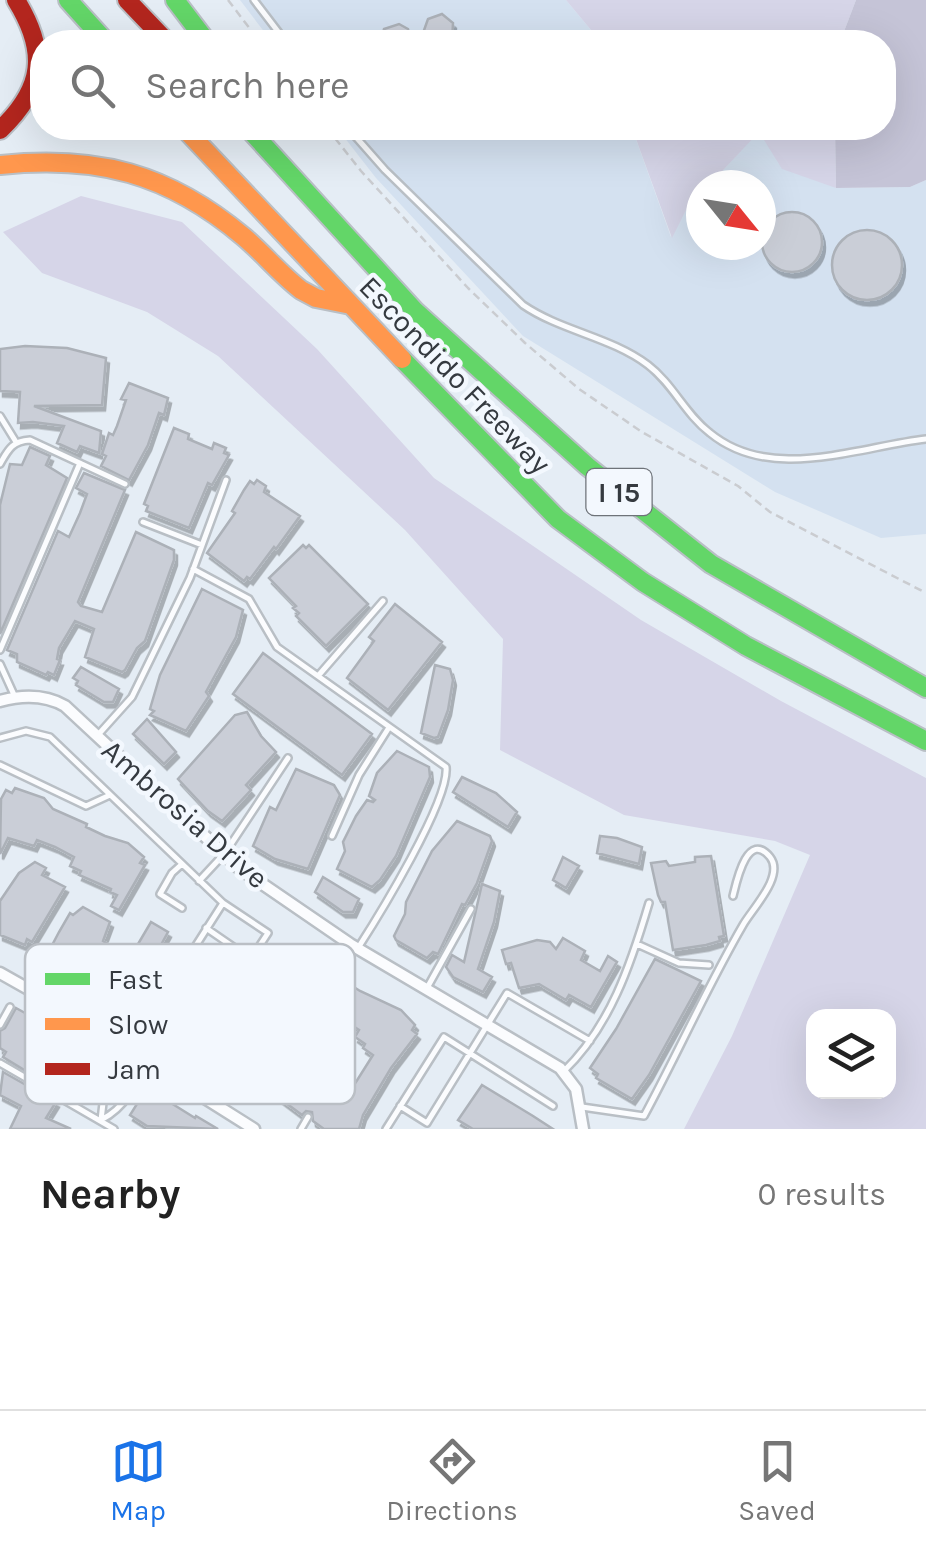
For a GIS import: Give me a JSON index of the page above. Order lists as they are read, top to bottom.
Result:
{
  "streets": {
    "highway": ["Escondido Freeway", "I 15"],
    "street": ["Ambrosia Drive"]
  },
  "legend": ["Fast", "Slow", "Jam"],
  "north": "bottom right",
  "page": {
    "search": "Search here",
    "heading": ["Nearby", "0 results"],
    "nav": ["Map", "Directions", "Saved"]
  }
}
